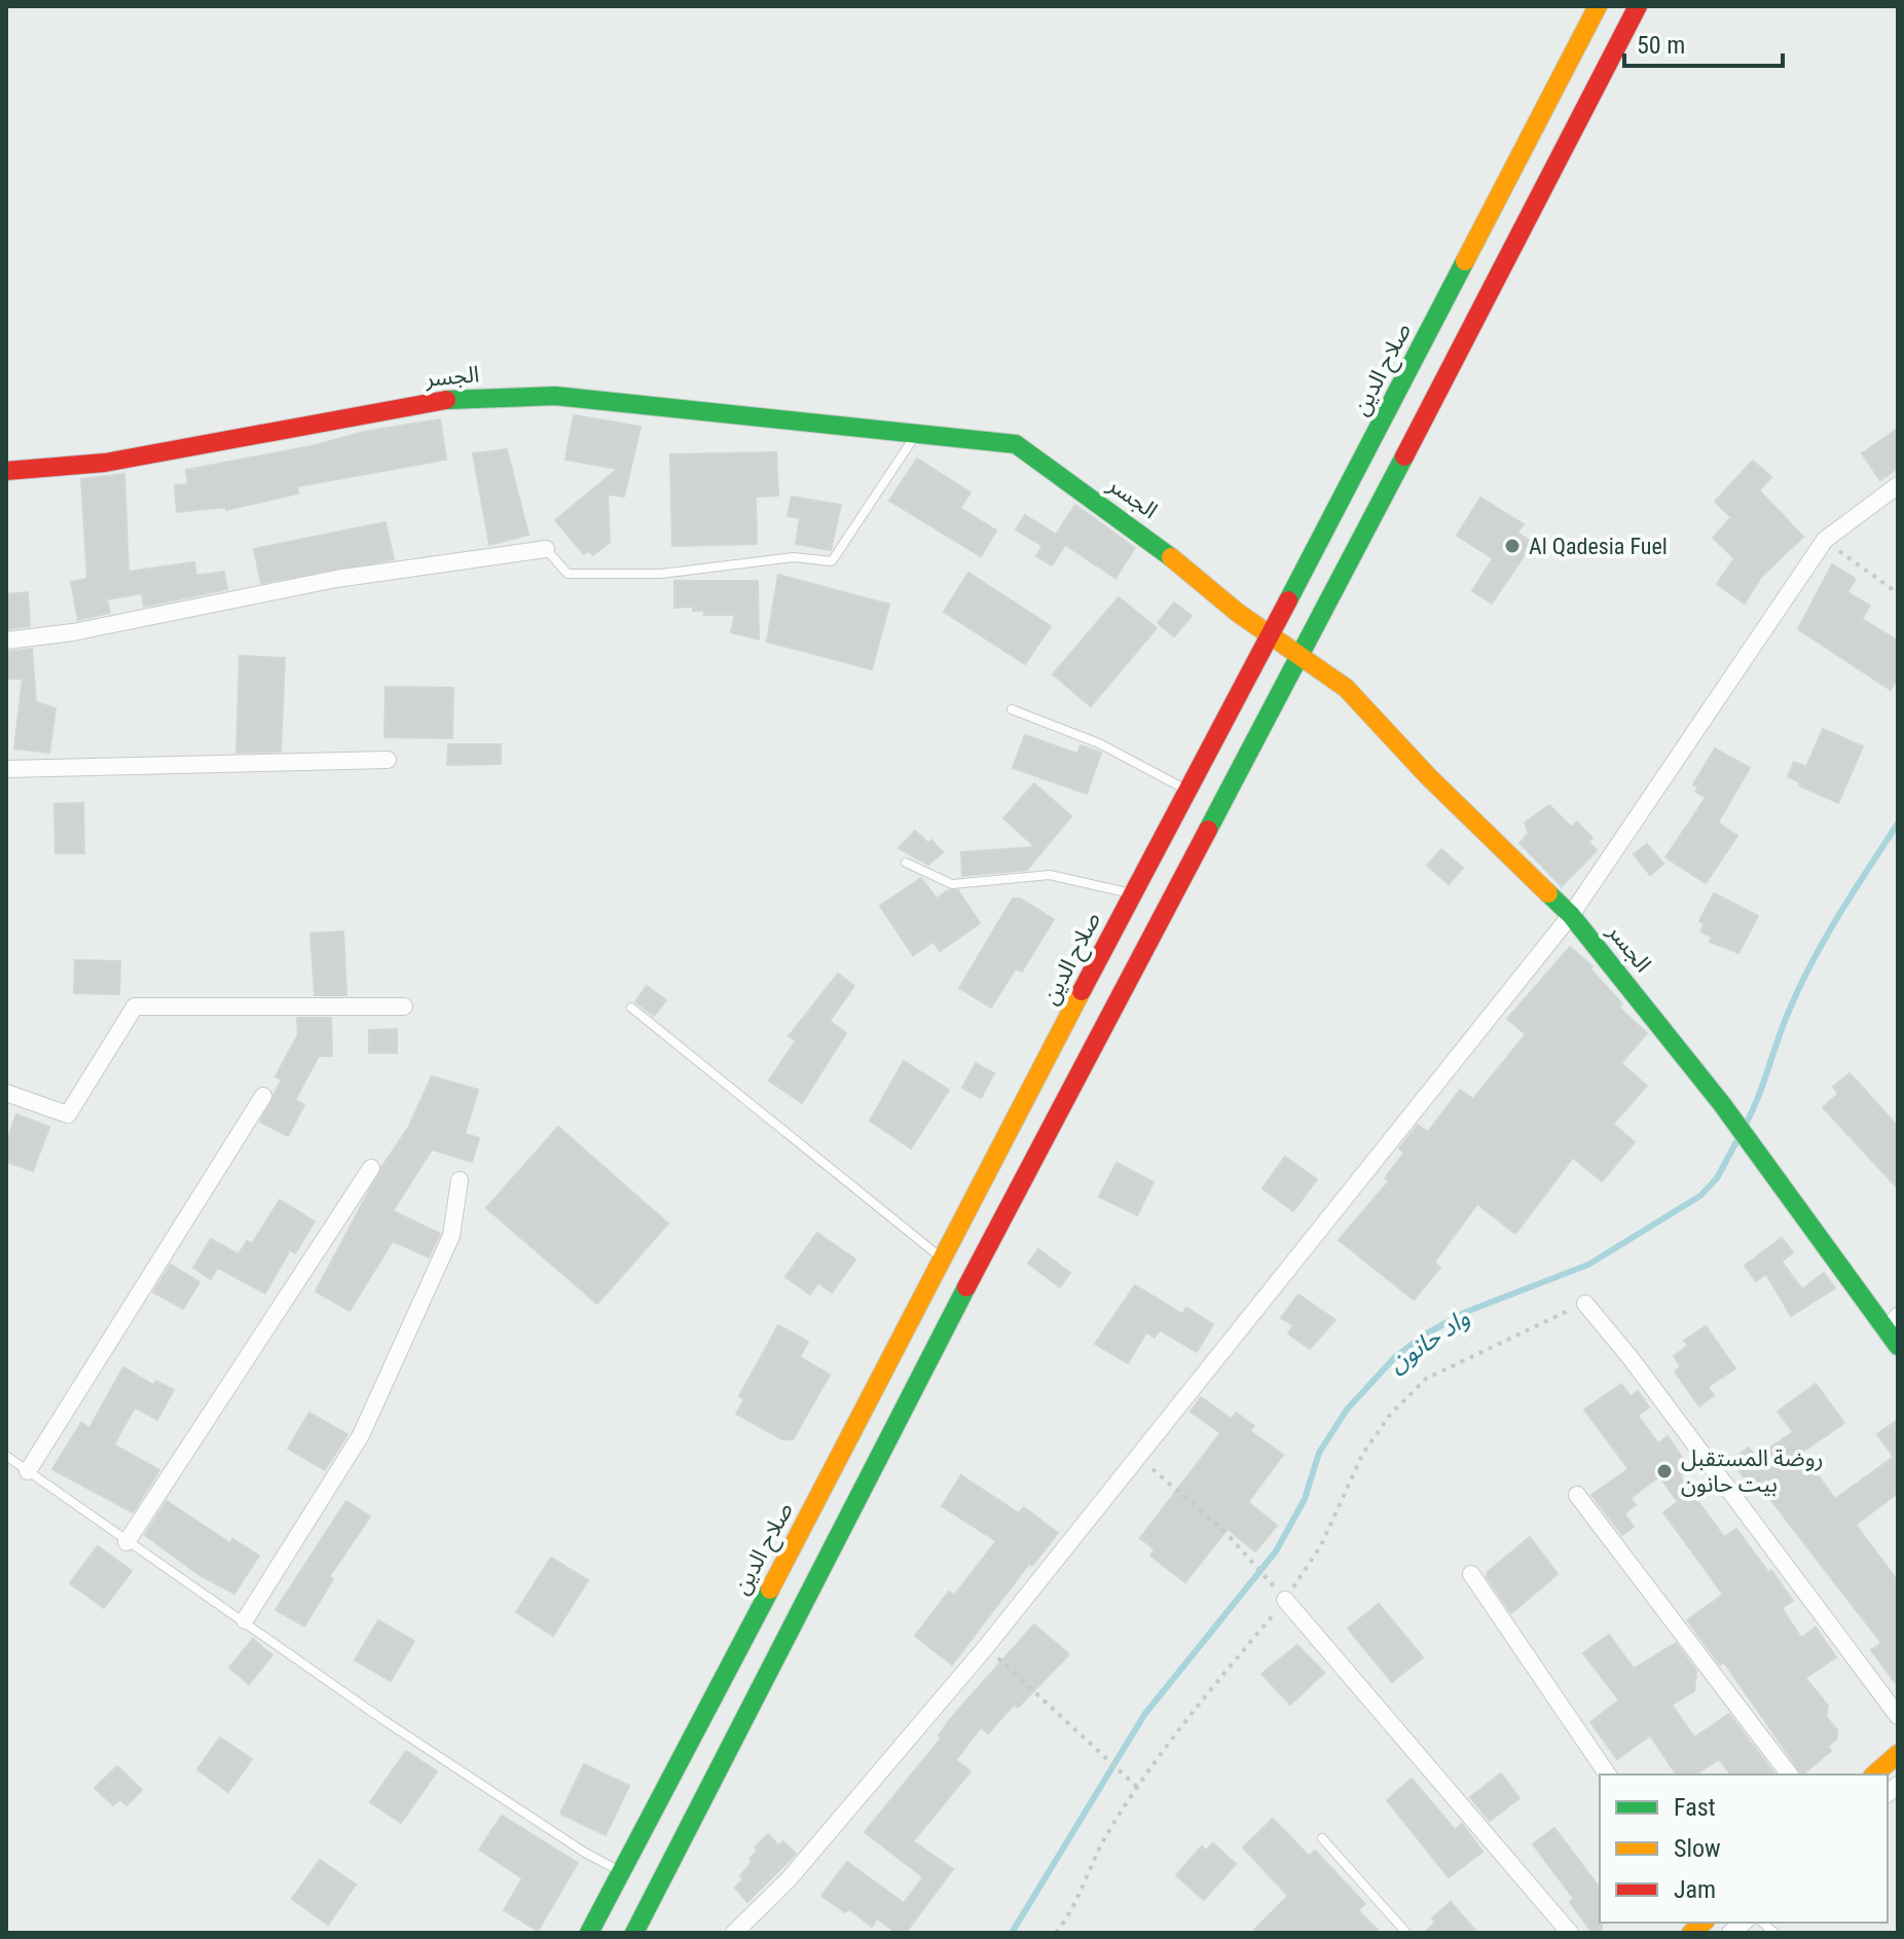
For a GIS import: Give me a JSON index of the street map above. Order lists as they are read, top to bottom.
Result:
{
  "streets": {
    "main road": ["صلاح الدين", "الجسر"]
  },
  "crossings": [
    ["صلاح الدين", "الجسر"]
  ],
  "water": ["واد حانون"],
  "places": ["Al Qadesia Fuel", "روضة المستقبل بيت حانون"],
  "legend": ["Fast", "Slow", "Jam"],
  "scale_bar": "50 m"
}
